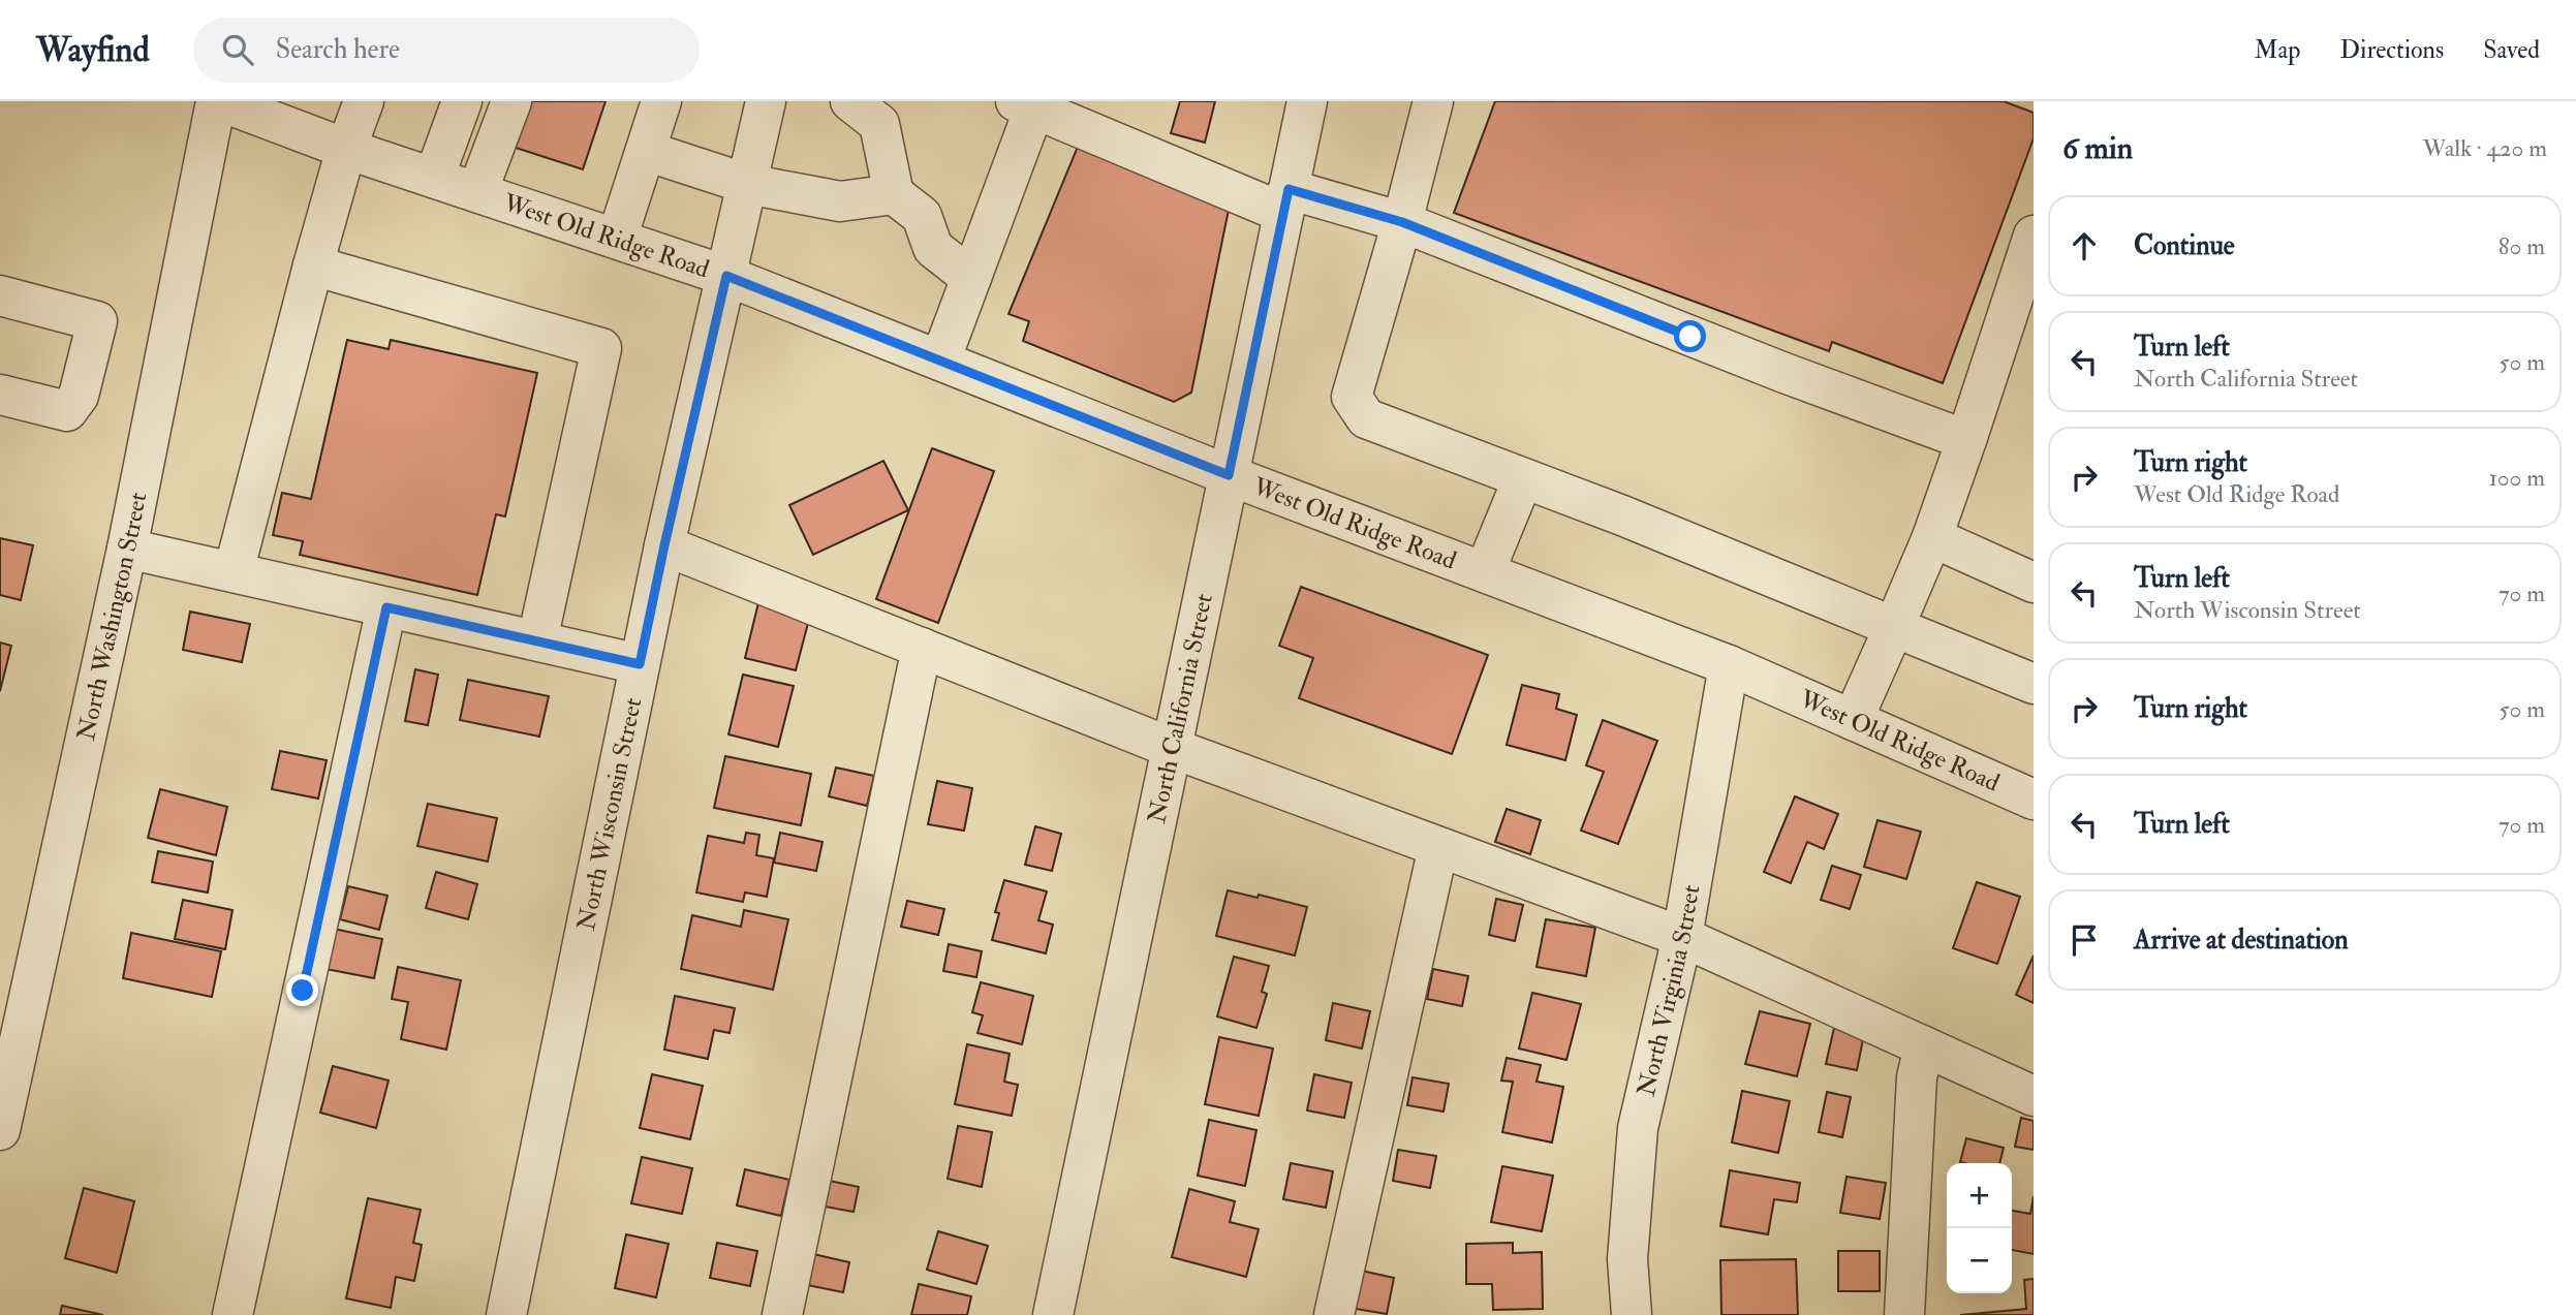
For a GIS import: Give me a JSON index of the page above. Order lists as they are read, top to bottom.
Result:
{
  "streets": {
    "street": [
      "West Old Ridge Road",
      "North Washington Street",
      "North California Street",
      "North Wisconsin Street",
      "North Virginia Street"
    ]
  },
  "crossings": [
    ["West Old Ridge Road", "North Washington Street"],
    ["West Old Ridge Road", "North California Street"],
    ["West Old Ridge Road", "North Wisconsin Street"],
    ["West Old Ridge Road", "North Virginia Street"]
  ],
  "page": {
    "header": "Wayfind",
    "search": "Search here",
    "nav": ["Map", "Directions", "Saved"],
    "heading": ["6 min", "Walk · 420 m"],
    "list": [
      ["Continue", "80 m"],
      ["Turn left", "North California Street", "50 m"],
      ["Turn right", "West Old Ridge Road", "100 m"],
      ["Turn left", "North Wisconsin Street", "70 m"],
      ["Turn right", "50 m"],
      ["Turn left", "70 m"],
      "Arrive at destination"
    ],
    "map_buttons": ["+", "−"]
  }
}
